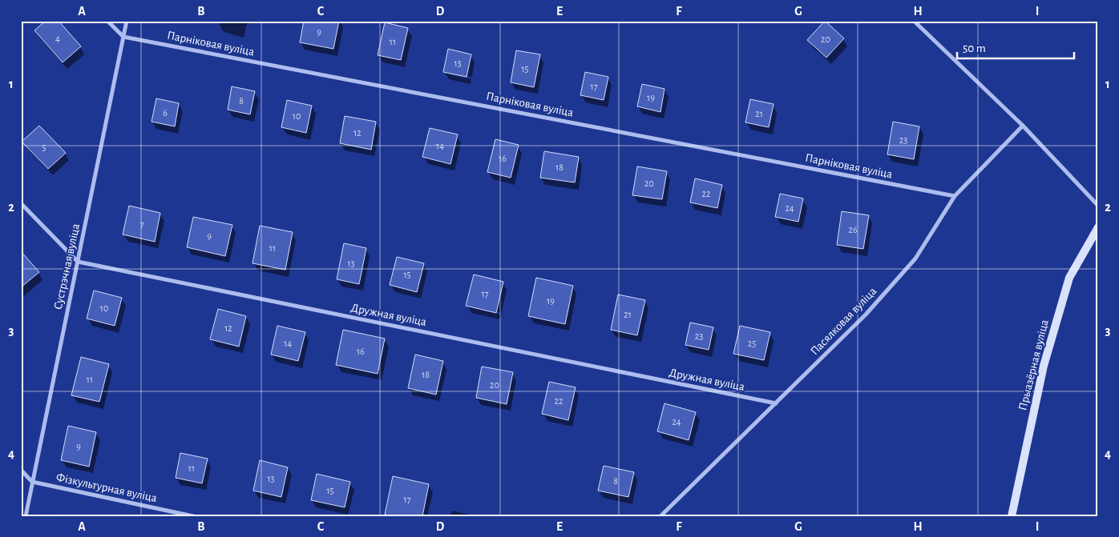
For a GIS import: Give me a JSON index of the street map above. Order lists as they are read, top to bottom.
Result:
{
  "streets": {
    "street": [
      "Парніковая вуліца",
      "Сустрэчная вуліца",
      "Дружная вуліца",
      "Пасялковая вуліца",
      "Прыазёрная вуліца",
      "Фізкультурная вуліца"
    ]
  },
  "crossings": [
    ["Парніковая вуліца", "Сустрэчная вуліца"],
    ["Парніковая вуліца", "Пасялковая вуліца"],
    ["Сустрэчная вуліца", "Дружная вуліца"],
    ["Сустрэчная вуліца", "Фізкультурная вуліца"],
    ["Дружная вуліца", "Пасялковая вуліца"]
  ],
  "house_numbers": [
    "9",
    "4",
    "20",
    "11",
    "13",
    "15",
    "17",
    "19",
    "8",
    "6",
    "21",
    "10",
    "12",
    "23",
    "14",
    "5",
    "16",
    "18",
    "20",
    "22",
    "24",
    "7",
    "26",
    "9",
    "11",
    "13",
    "15",
    "17",
    "19",
    "10",
    "21",
    "12",
    "23",
    "14",
    "25",
    "16",
    "18",
    "11",
    "20",
    "22",
    "24",
    "9",
    "11",
    "13",
    "8",
    "15",
    "17"
  ],
  "scale_bar": "50 m",
  "grid": {
    "columns": [
      "A",
      "B",
      "C",
      "D",
      "E",
      "F",
      "G",
      "H",
      "I"
    ],
    "rows": [
      "1",
      "2",
      "3",
      "4"
    ]
  }
}
